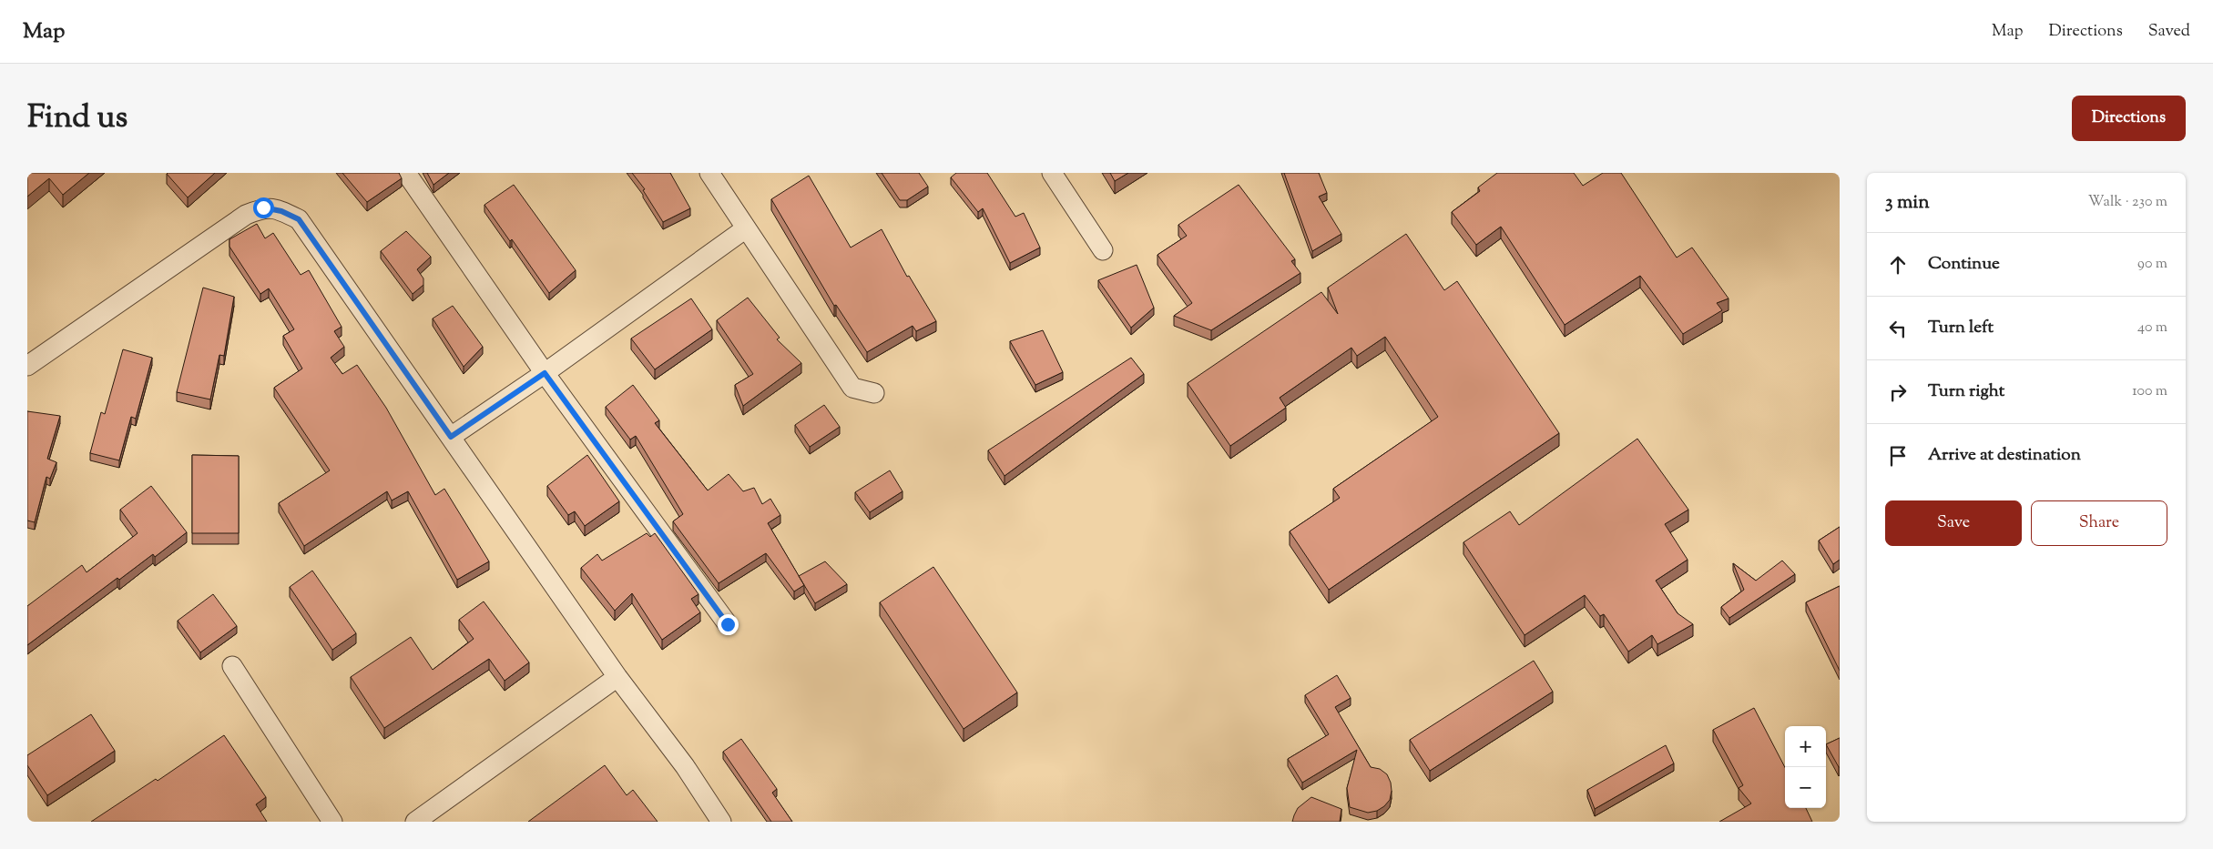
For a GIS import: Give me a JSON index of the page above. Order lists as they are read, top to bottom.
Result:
{
  "page": {
    "header": "Map",
    "nav": ["Map", "Directions", "Saved"],
    "title": "Find us",
    "buttons": [
      "Directions",
      ["Save", "Share"]
    ],
    "heading": ["3 min", "Walk · 230 m"],
    "list": [
      ["Continue", "90 m"],
      ["Turn left", "40 m"],
      ["Turn right", "100 m"],
      "Arrive at destination"
    ],
    "map_buttons": ["+", "−"]
  }
}
